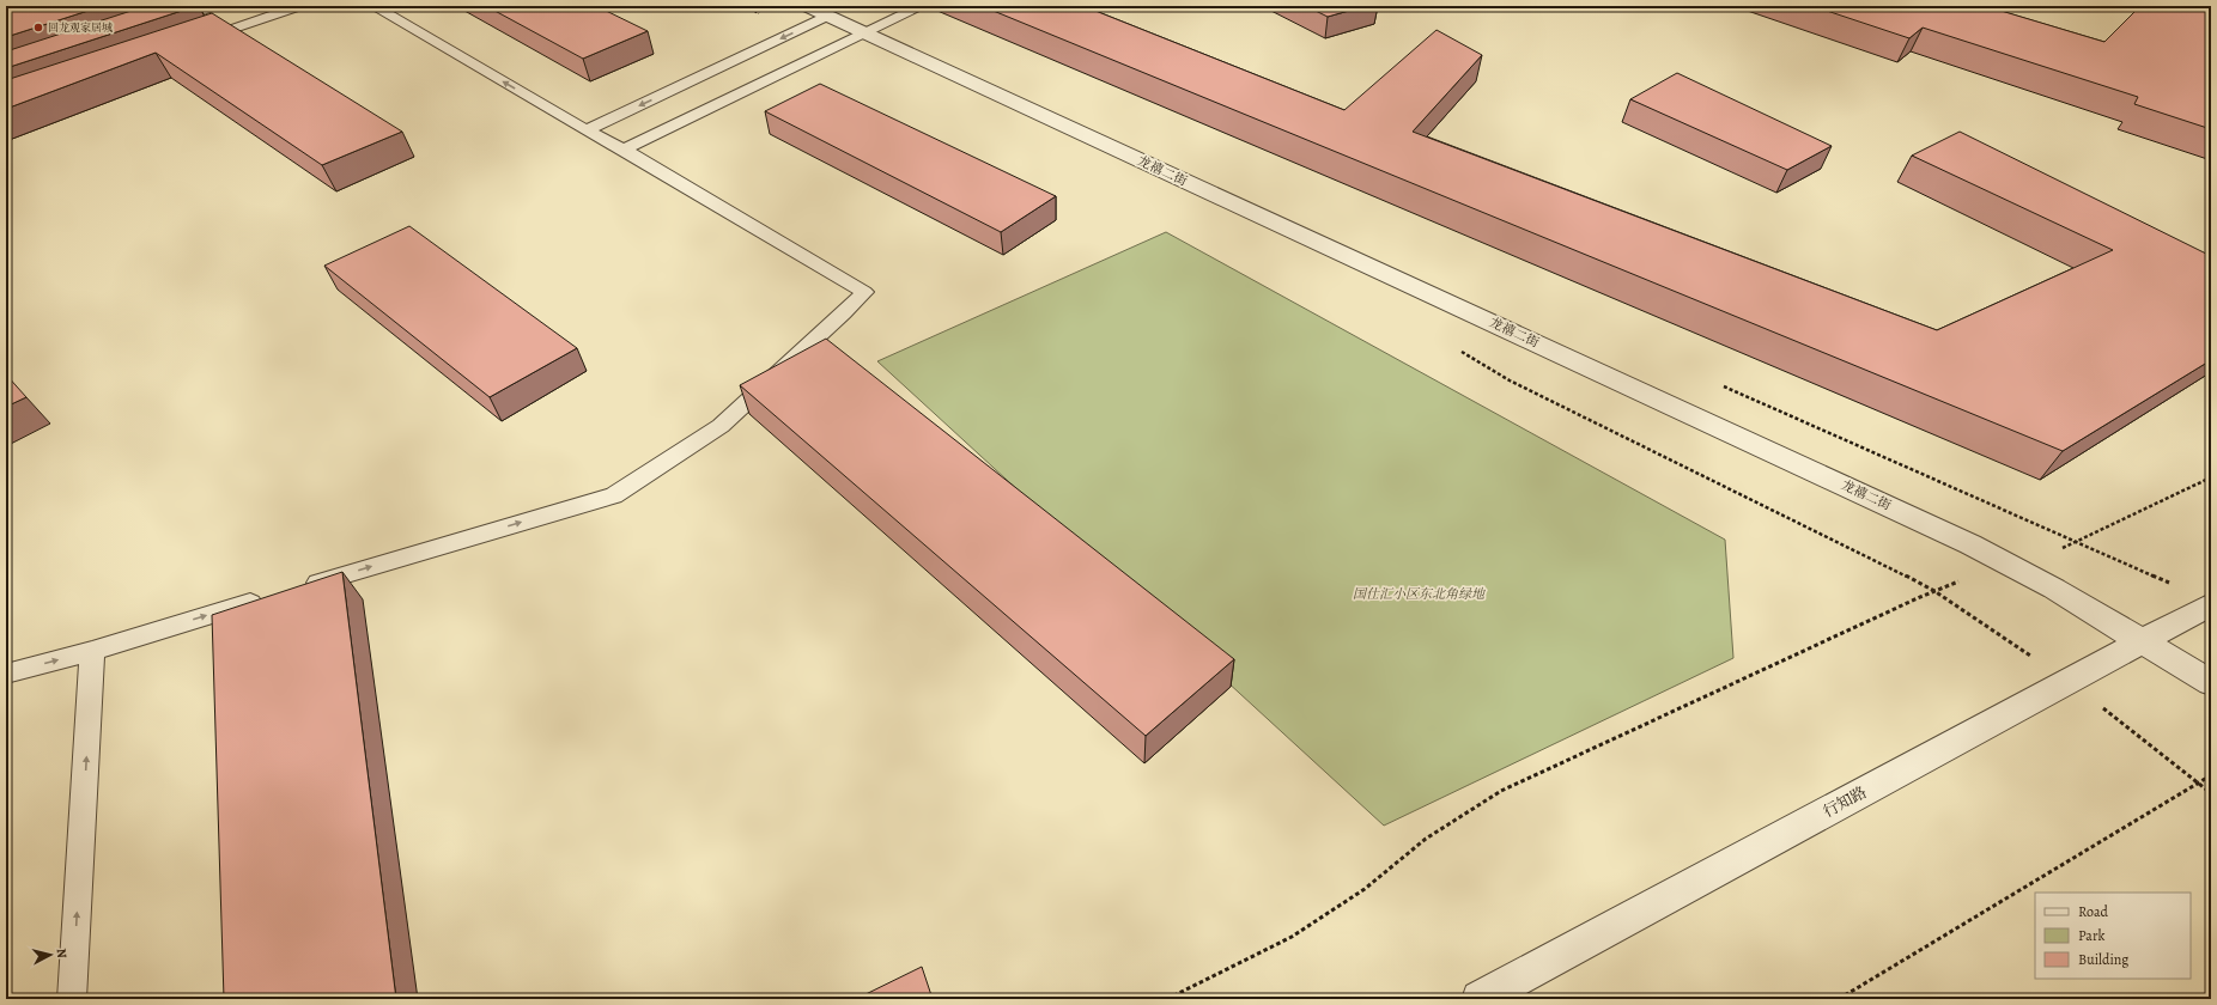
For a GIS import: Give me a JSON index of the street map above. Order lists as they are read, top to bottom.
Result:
{
  "streets": {
    "street": ["龙禧二街", "行知路"]
  },
  "crossings": [
    ["龙禧二街", "行知路"]
  ],
  "parks": ["国仕汇小区东北角绿地"],
  "places": ["回龙观家居城"],
  "legend": ["Road", "Park", "Building"],
  "north": "right"
}
